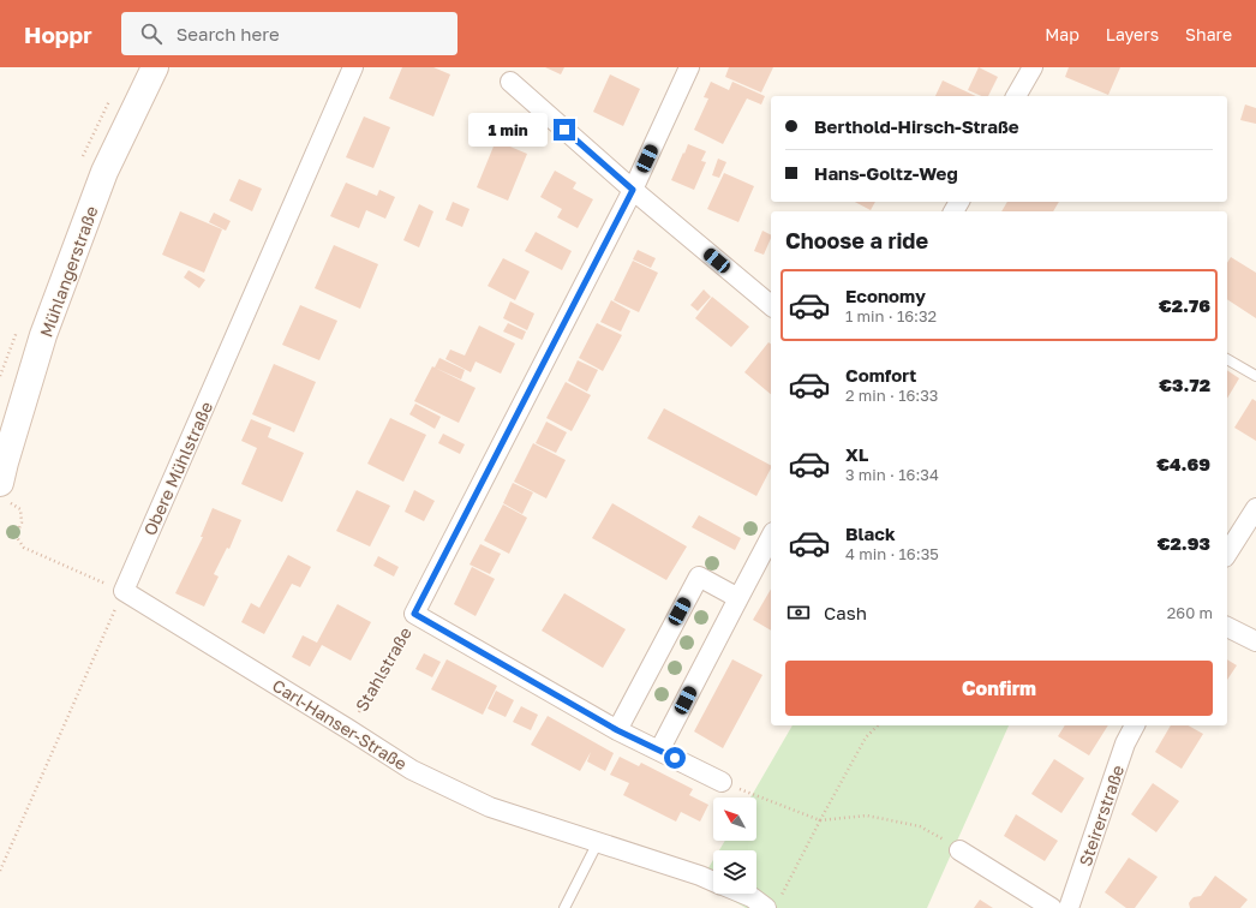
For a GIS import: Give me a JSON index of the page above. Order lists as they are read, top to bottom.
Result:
{
  "streets": {
    "main road": ["Mühlangerstraße"],
    "street": [
      "Obere Mühlstraße",
      "Stahlstraße",
      "Carl-Hanser-Straße",
      "Steirerstraße"
    ]
  },
  "crossings": [
    ["Obere Mühlstraße", "Carl-Hanser-Straße"],
    ["Stahlstraße", "Carl-Hanser-Straße"]
  ],
  "north": "top left",
  "page": {
    "header": "Hoppr",
    "search": "Search here",
    "nav": ["Map", "Layers", "Share"],
    "banner": ["Berthold-Hirsch-Straße", "Hans-Goltz-Weg"],
    "bubble": "1 min",
    "heading": "Choose a ride",
    "list": [
      {
        "name": "Economy",
        "note": "1 min · 16:32",
        "value": "€2.76"
      },
      {
        "name": "Comfort",
        "note": "2 min · 16:33",
        "value": "€3.72"
      },
      {
        "name": "XL",
        "note": "3 min · 16:34",
        "value": "€4.69"
      },
      {
        "name": "Black",
        "note": "4 min · 16:35",
        "value": "€2.93"
      }
    ],
    "pay": ["Cash", "260 m"],
    "buttons": "Confirm"
  }
}
